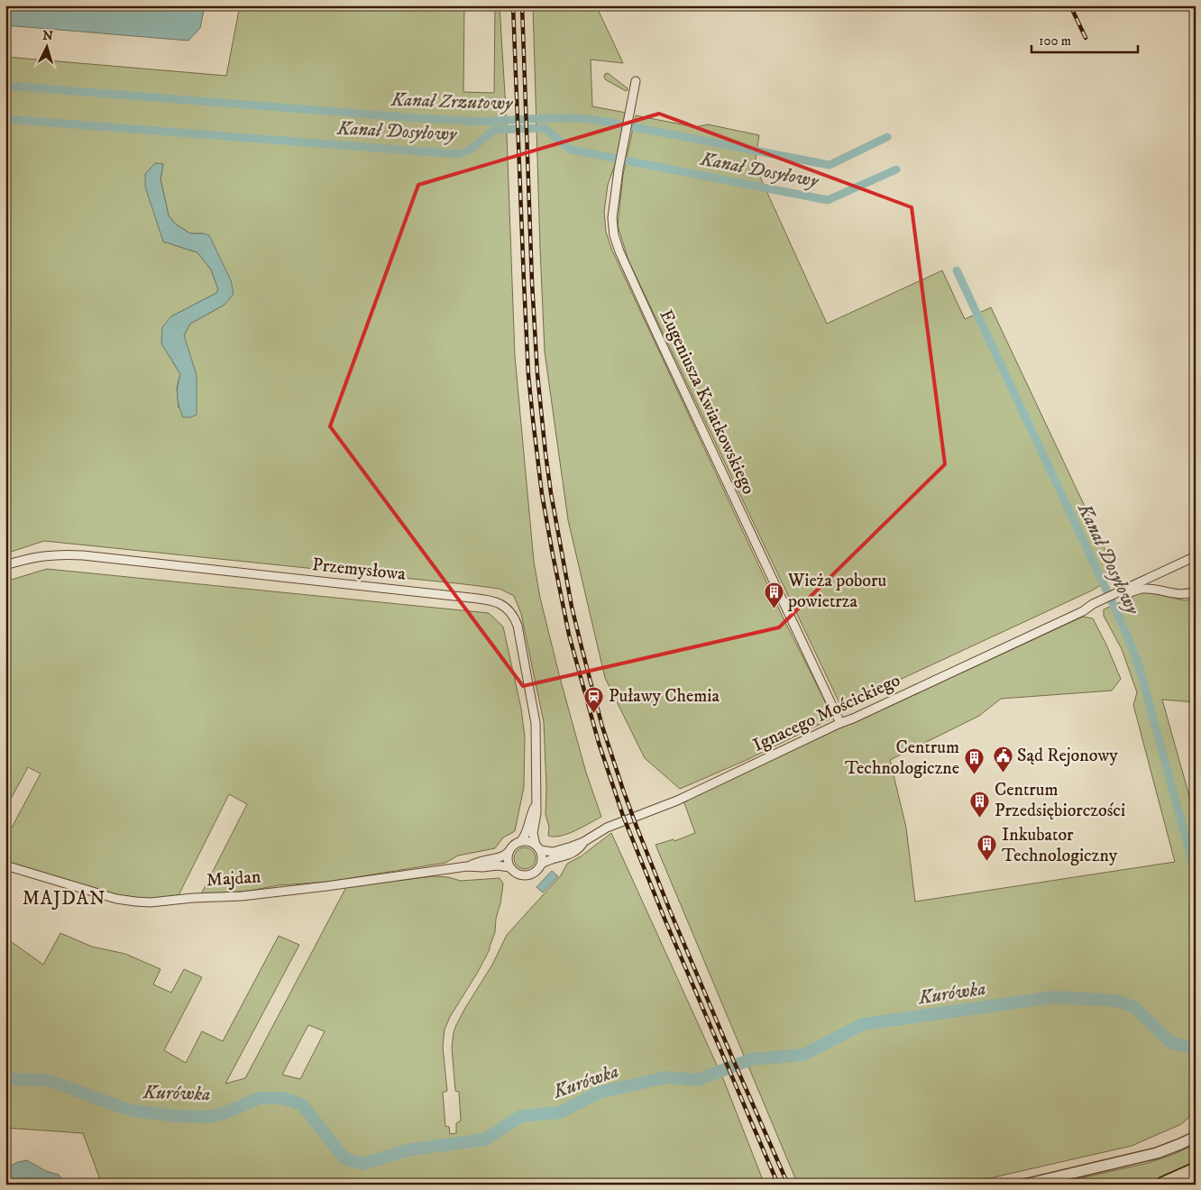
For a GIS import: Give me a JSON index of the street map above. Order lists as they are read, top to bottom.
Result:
{
  "streets": {
    "street": [
      "Eugeniusza Kwiatkowskiego",
      "Przemysłowa",
      "Ignacego Mościckiego",
      "Majdan"
    ]
  },
  "crossings": [
    ["Eugeniusza Kwiatkowskiego", "Ignacego Mościckiego"],
    ["Przemysłowa", "Ignacego Mościckiego"],
    ["Przemysłowa", "Majdan"],
    ["Ignacego Mościckiego", "Majdan"]
  ],
  "districts": ["MAJDAN"],
  "water": ["Kanał Zrzutowy", "Kanał Dosyłowy", "Kurówka"],
  "places": {
    "building": [
      "Wieża poboru powietrza",
      "Centrum Technologiczne",
      "Centrum Przedsiębiorczości",
      "Inkubator Technologiczny"
    ],
    "station": ["Puławy Chemia"],
    "public building": ["Sąd Rejonowy"]
  },
  "scale_bar": "100 m",
  "north": "top"
}
